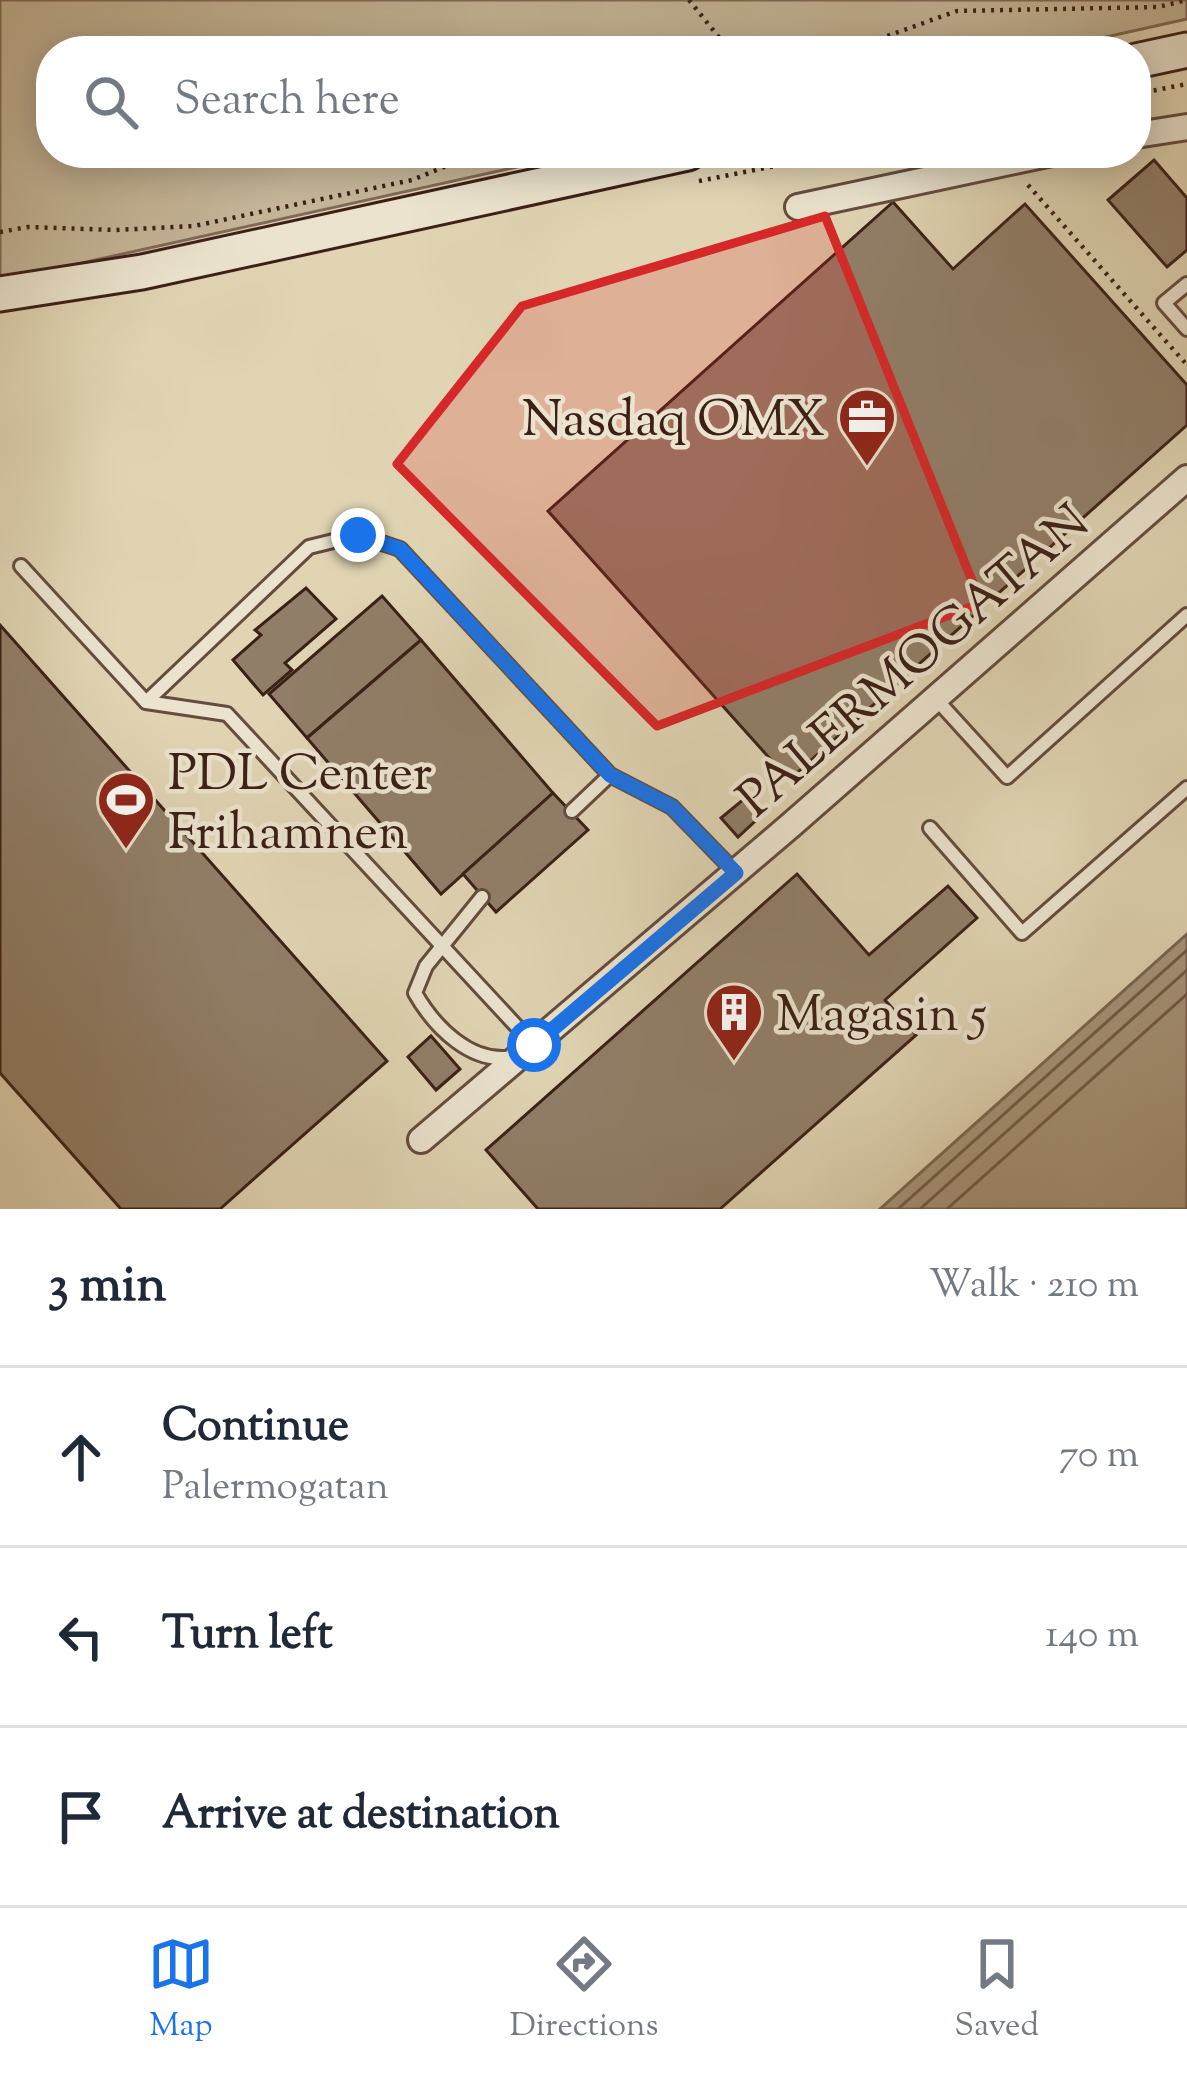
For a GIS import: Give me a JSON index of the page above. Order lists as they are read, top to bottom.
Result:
{
  "streets": {
    "street": ["PALERMOGATAN"]
  },
  "places": {
    "office": ["Nasdaq OMX"],
    "sports": ["PDL Center Frihamnen"],
    "building": ["Magasin 5"]
  },
  "page": {
    "search": "Search here",
    "heading": ["3 min", "Walk · 210 m"],
    "list": [
      ["Continue", "Palermogatan", "70 m"],
      ["Turn left", "140 m"],
      "Arrive at destination"
    ],
    "nav": ["Map", "Directions", "Saved"]
  }
}
